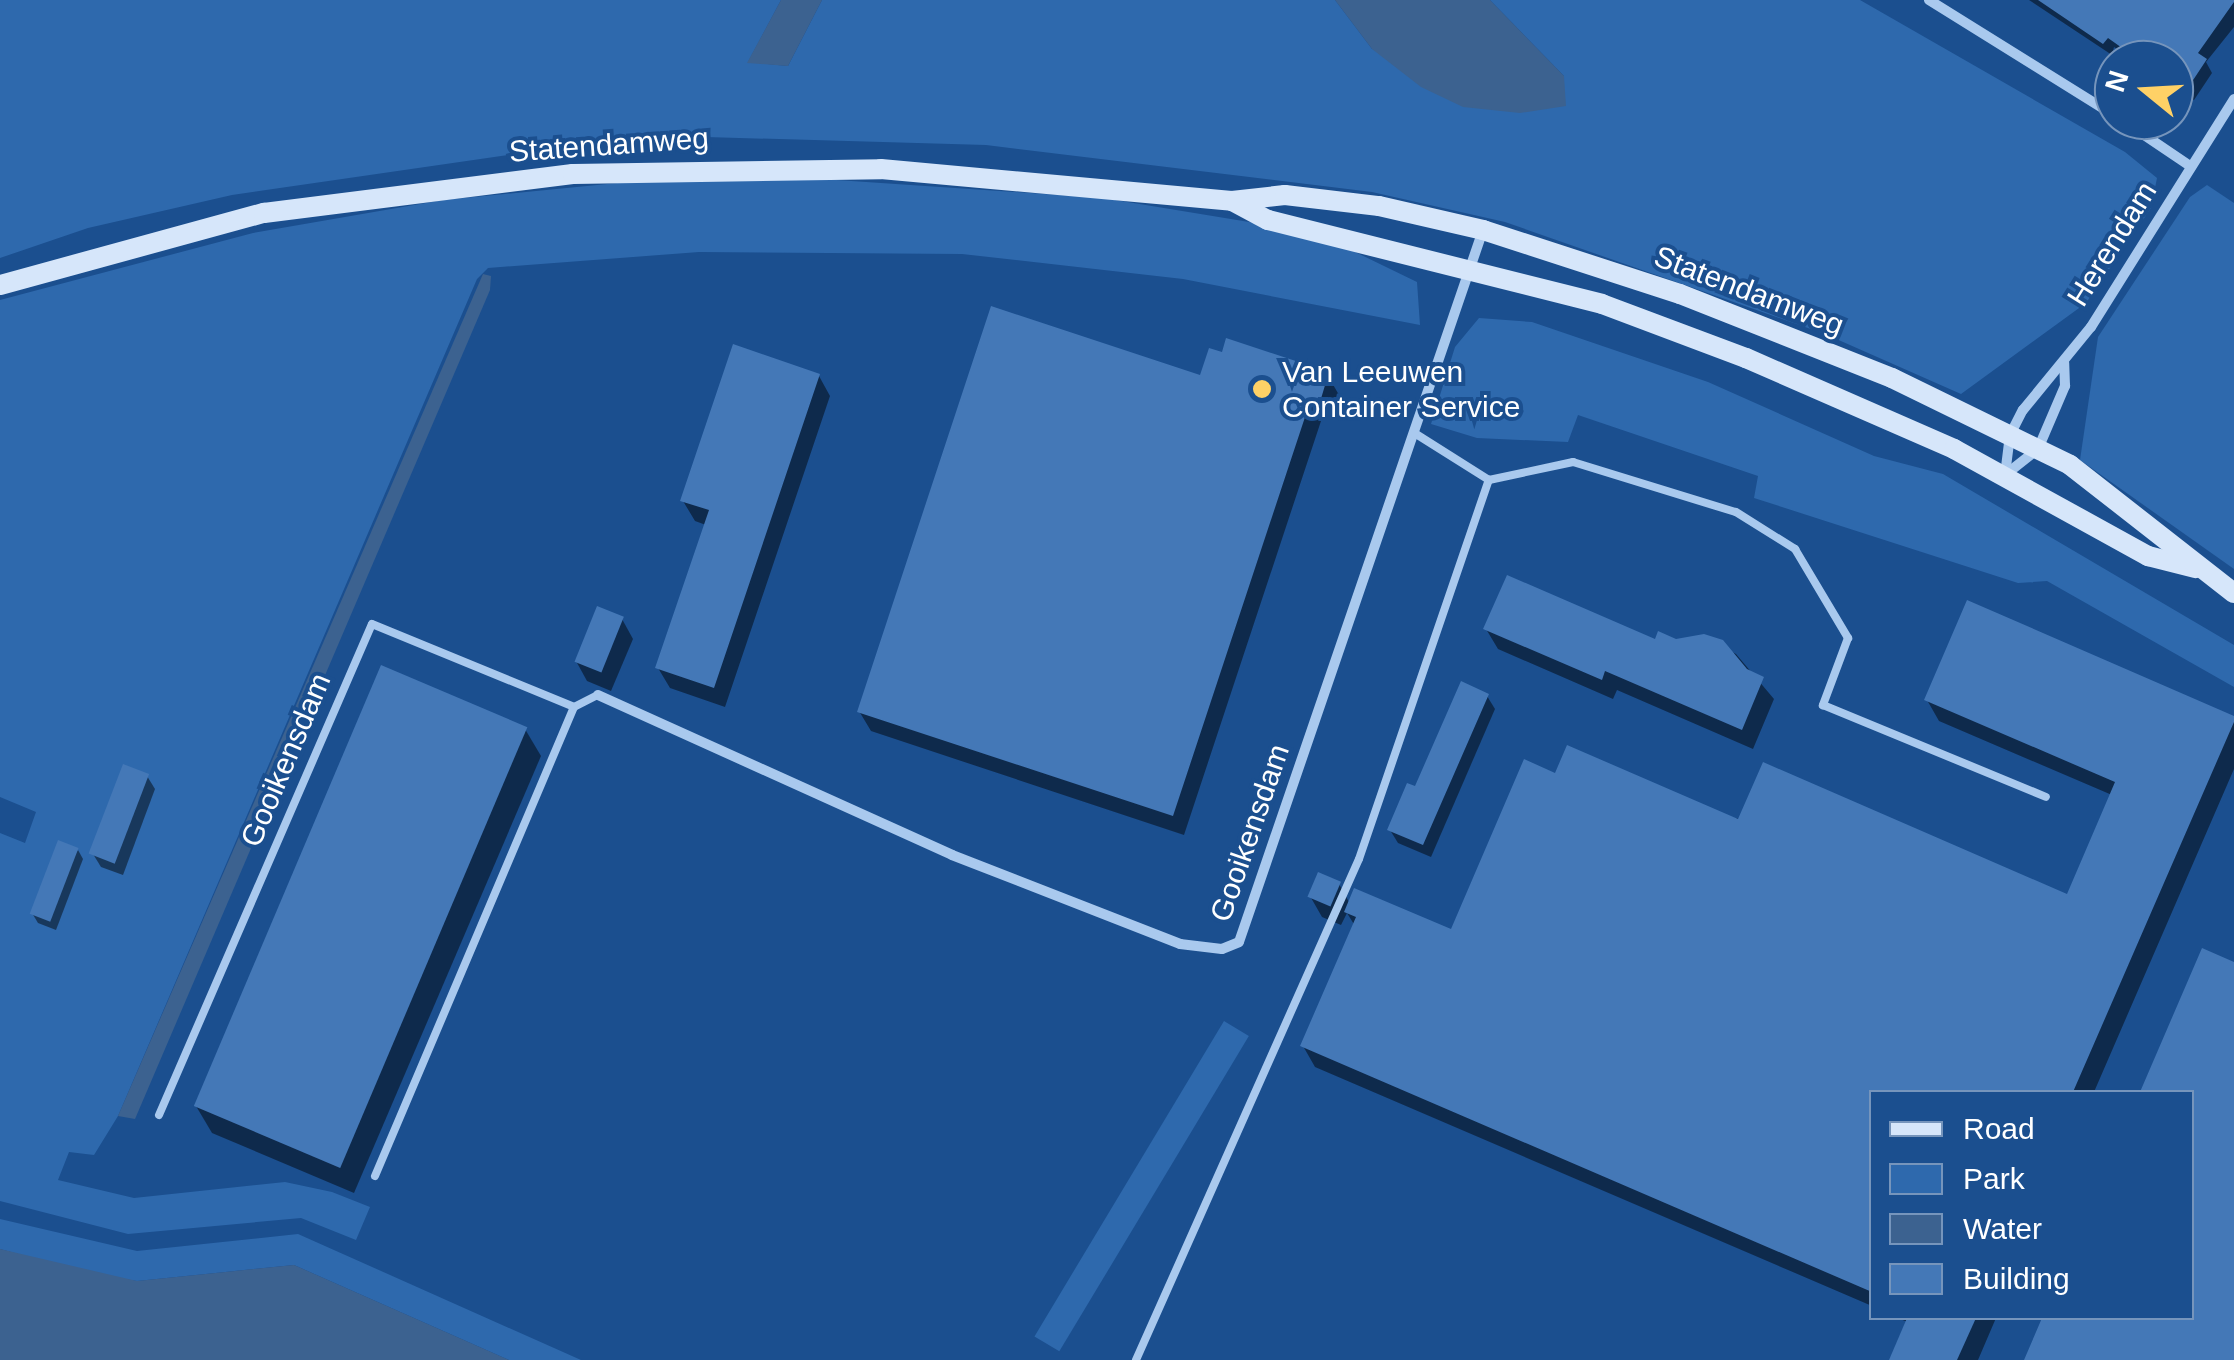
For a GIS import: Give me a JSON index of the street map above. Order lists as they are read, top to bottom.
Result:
{
  "streets": {
    "main road": ["Statendamweg"],
    "street": ["Herendam", "Gooikensdam"]
  },
  "crossings": [
    ["Statendamweg", "Herendam"],
    ["Statendamweg", "Gooikensdam"]
  ],
  "places": ["Van Leeuwen Container Service"],
  "legend": [
    "Road",
    "Park",
    "Water",
    "Building"
  ],
  "north": "left"
}
